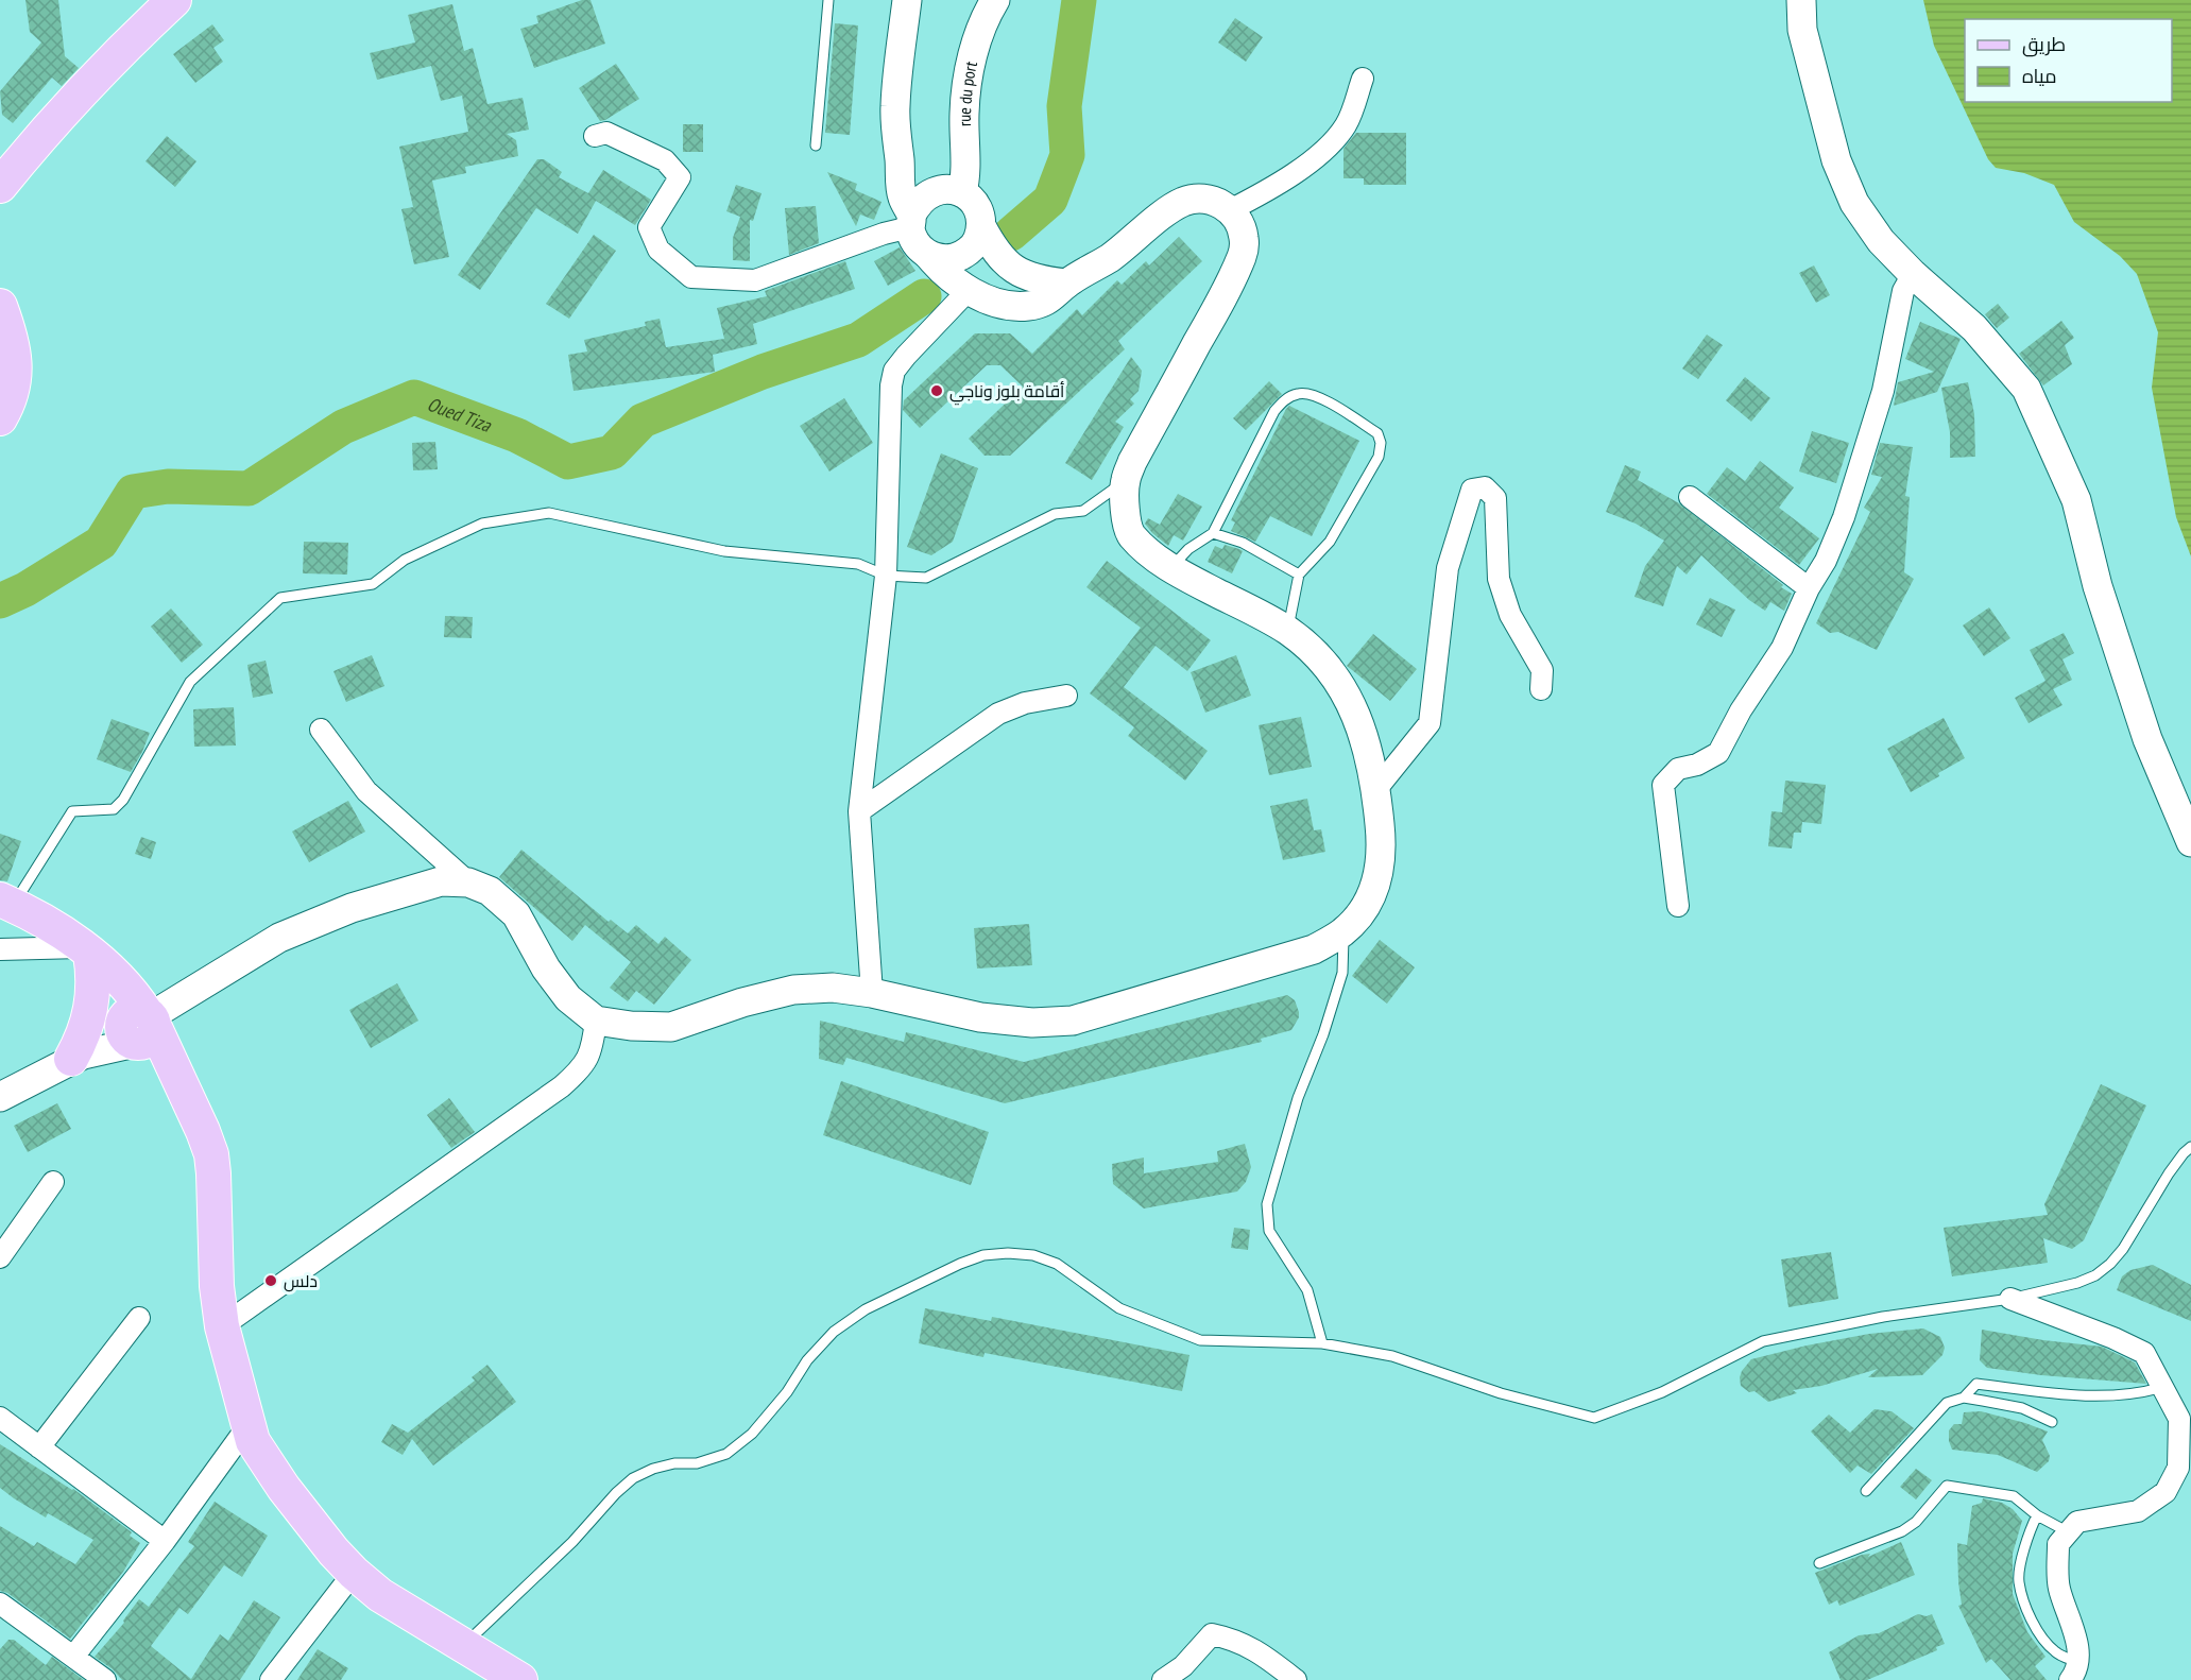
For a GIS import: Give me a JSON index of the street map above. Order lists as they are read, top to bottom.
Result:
{
  "streets": {
    "main road": ["rue du port"]
  },
  "water": ["Oued Tiza"],
  "places": ["أقامة بلوز وناجي", "دلس"],
  "legend": ["طريق", "مياه"]
}
